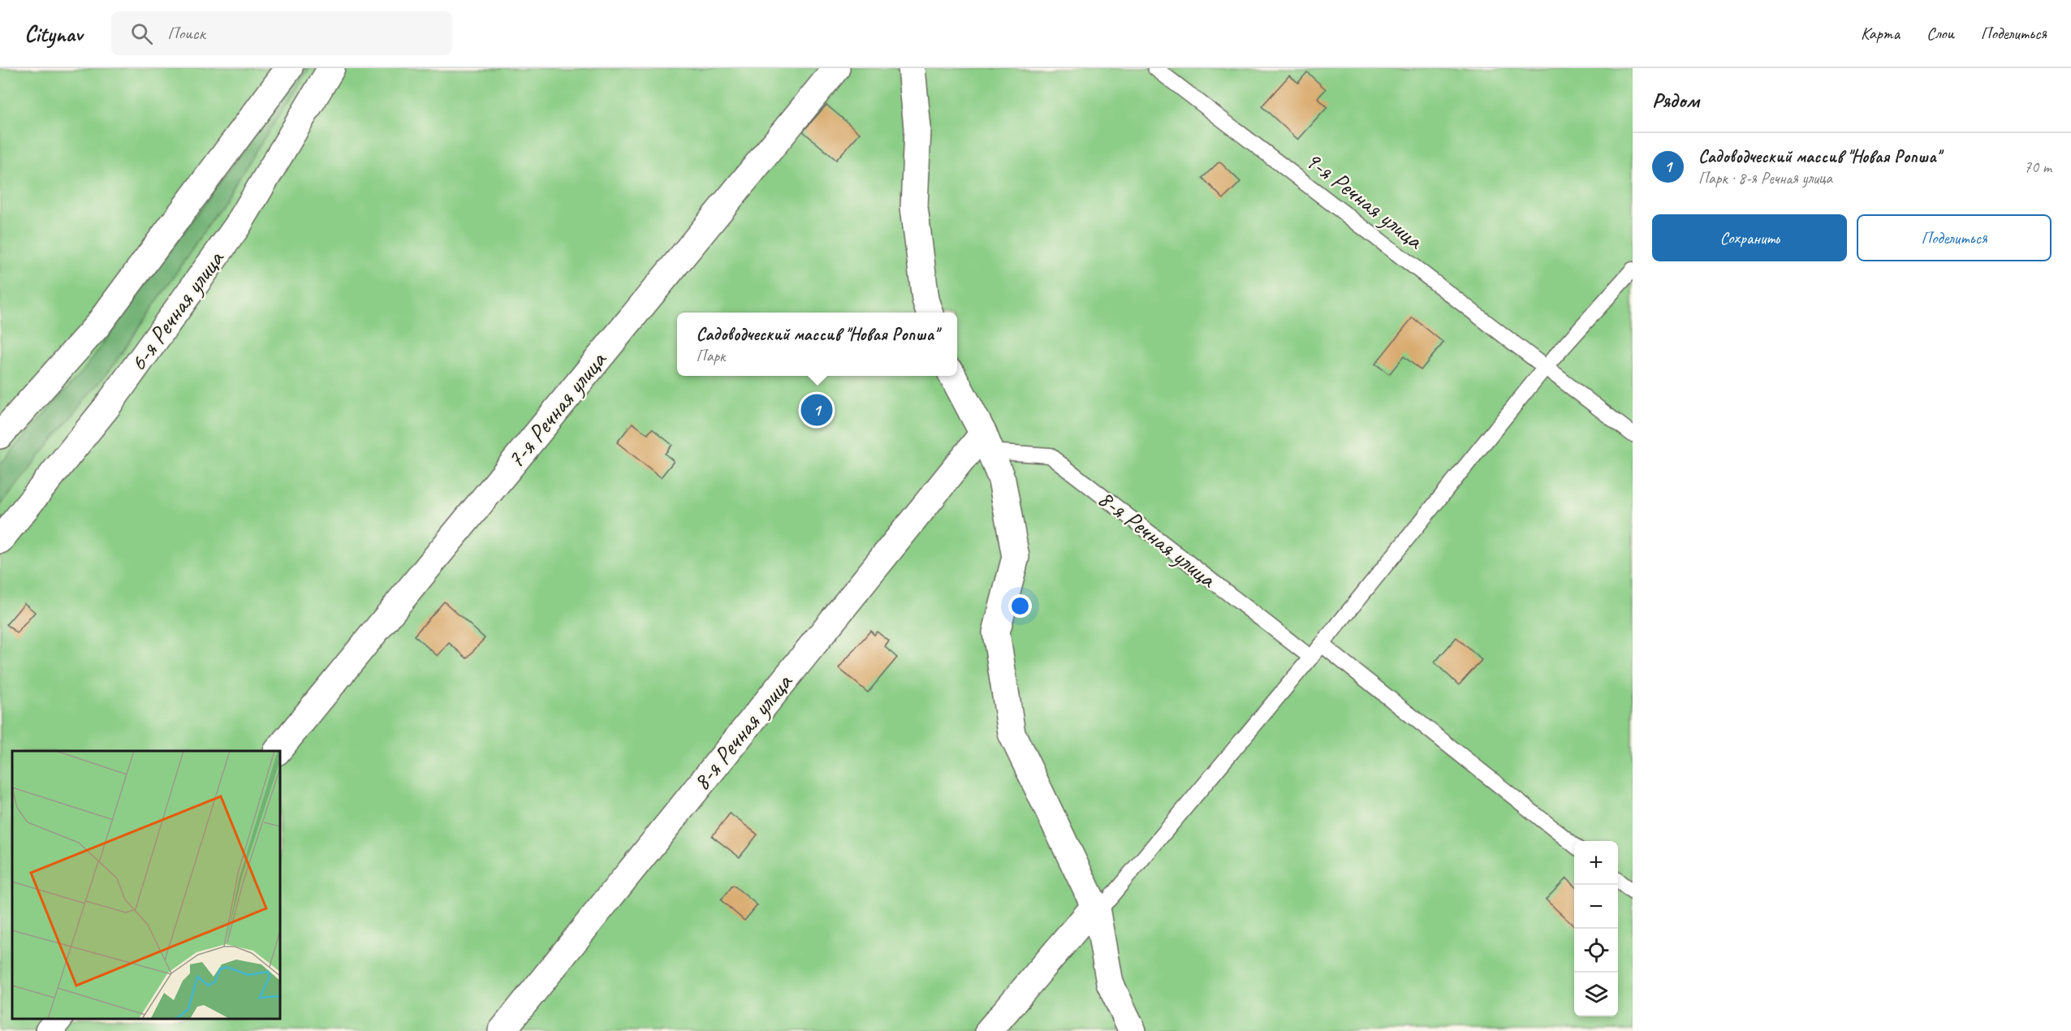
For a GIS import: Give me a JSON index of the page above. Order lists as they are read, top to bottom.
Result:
{
  "streets": {
    "street": ["6-я Речная улица", "7-я Речная улица", "8-я Речная улица"],
    "lane": ["9-я Речная улица"]
  },
  "page": {
    "header": "Citynav",
    "search": "Поиск",
    "nav": ["Карта", "Слои", "Поделиться"],
    "heading": "Рядом",
    "list": [
      {
        "mark": "1",
        "name": "Садоводческий массив \"Новая Ропша\"",
        "note": "Парк · 8-я Речная улица",
        "value": "70 m"
      }
    ],
    "buttons": ["Сохранить", "Поделиться"],
    "popup": ["Садоводческий массив \"Новая Ропша\"", "Парк"],
    "pins": "1",
    "map_buttons": ["+", "−"]
  }
}
